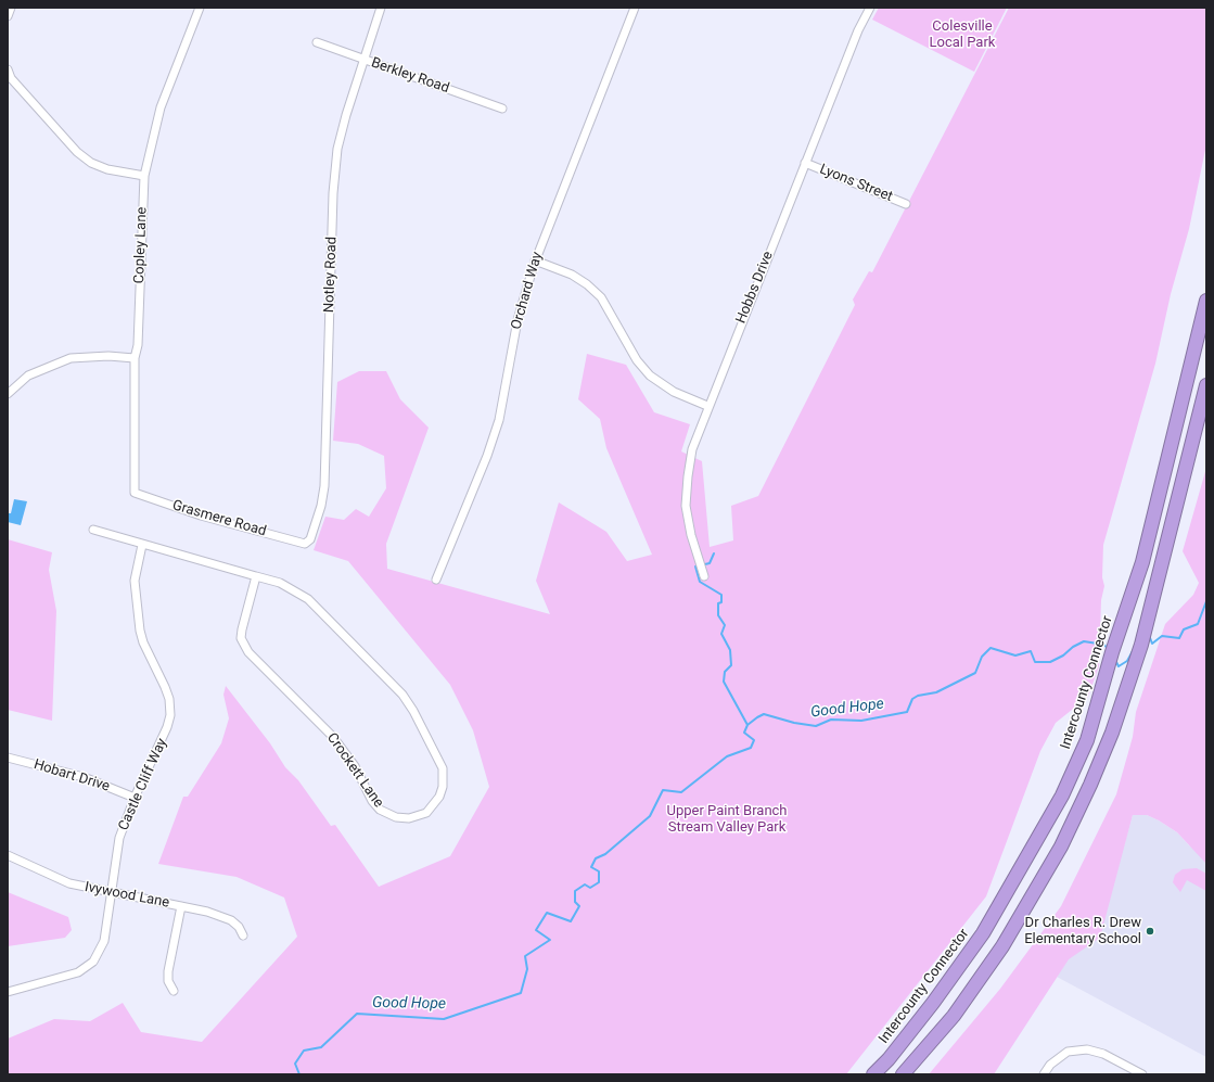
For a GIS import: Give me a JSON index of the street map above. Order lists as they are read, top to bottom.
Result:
{
  "streets": {
    "highway": ["Intercounty Connector"],
    "street": [
      "Berkley Road",
      "Lyons Street",
      "Copley Lane",
      "Notley Road",
      "Hobbs Drive",
      "Orchard Way",
      "Grasmere Road",
      "Crockett Lane",
      "Hobart Drive",
      "Castle Cliff Way",
      "Ivywood Lane"
    ]
  },
  "crossings": [
    ["Berkley Road", "Notley Road"],
    ["Lyons Street", "Hobbs Drive"],
    ["Copley Lane", "Grasmere Road"],
    ["Notley Road", "Grasmere Road"],
    ["Crockett Lane", "Castle Cliff Way"],
    ["Hobart Drive", "Castle Cliff Way"],
    ["Castle Cliff Way", "Ivywood Lane"]
  ],
  "water": ["Good Hope"],
  "parks": ["Colesville Local Park", "Upper Paint Branch Stream Valley Park"],
  "places": ["Dr Charles R. Drew Elementary School"]
}
